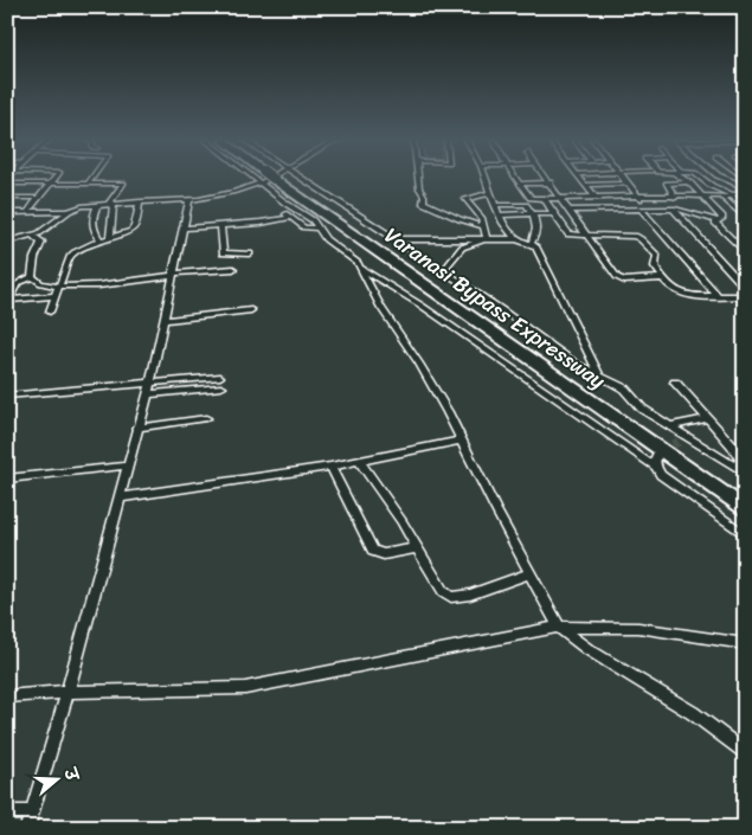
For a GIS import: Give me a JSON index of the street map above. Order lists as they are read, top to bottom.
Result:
{
  "streets": {
    "highway": ["Varanasi Bypass Expressway"]
  },
  "north": "right"
}
